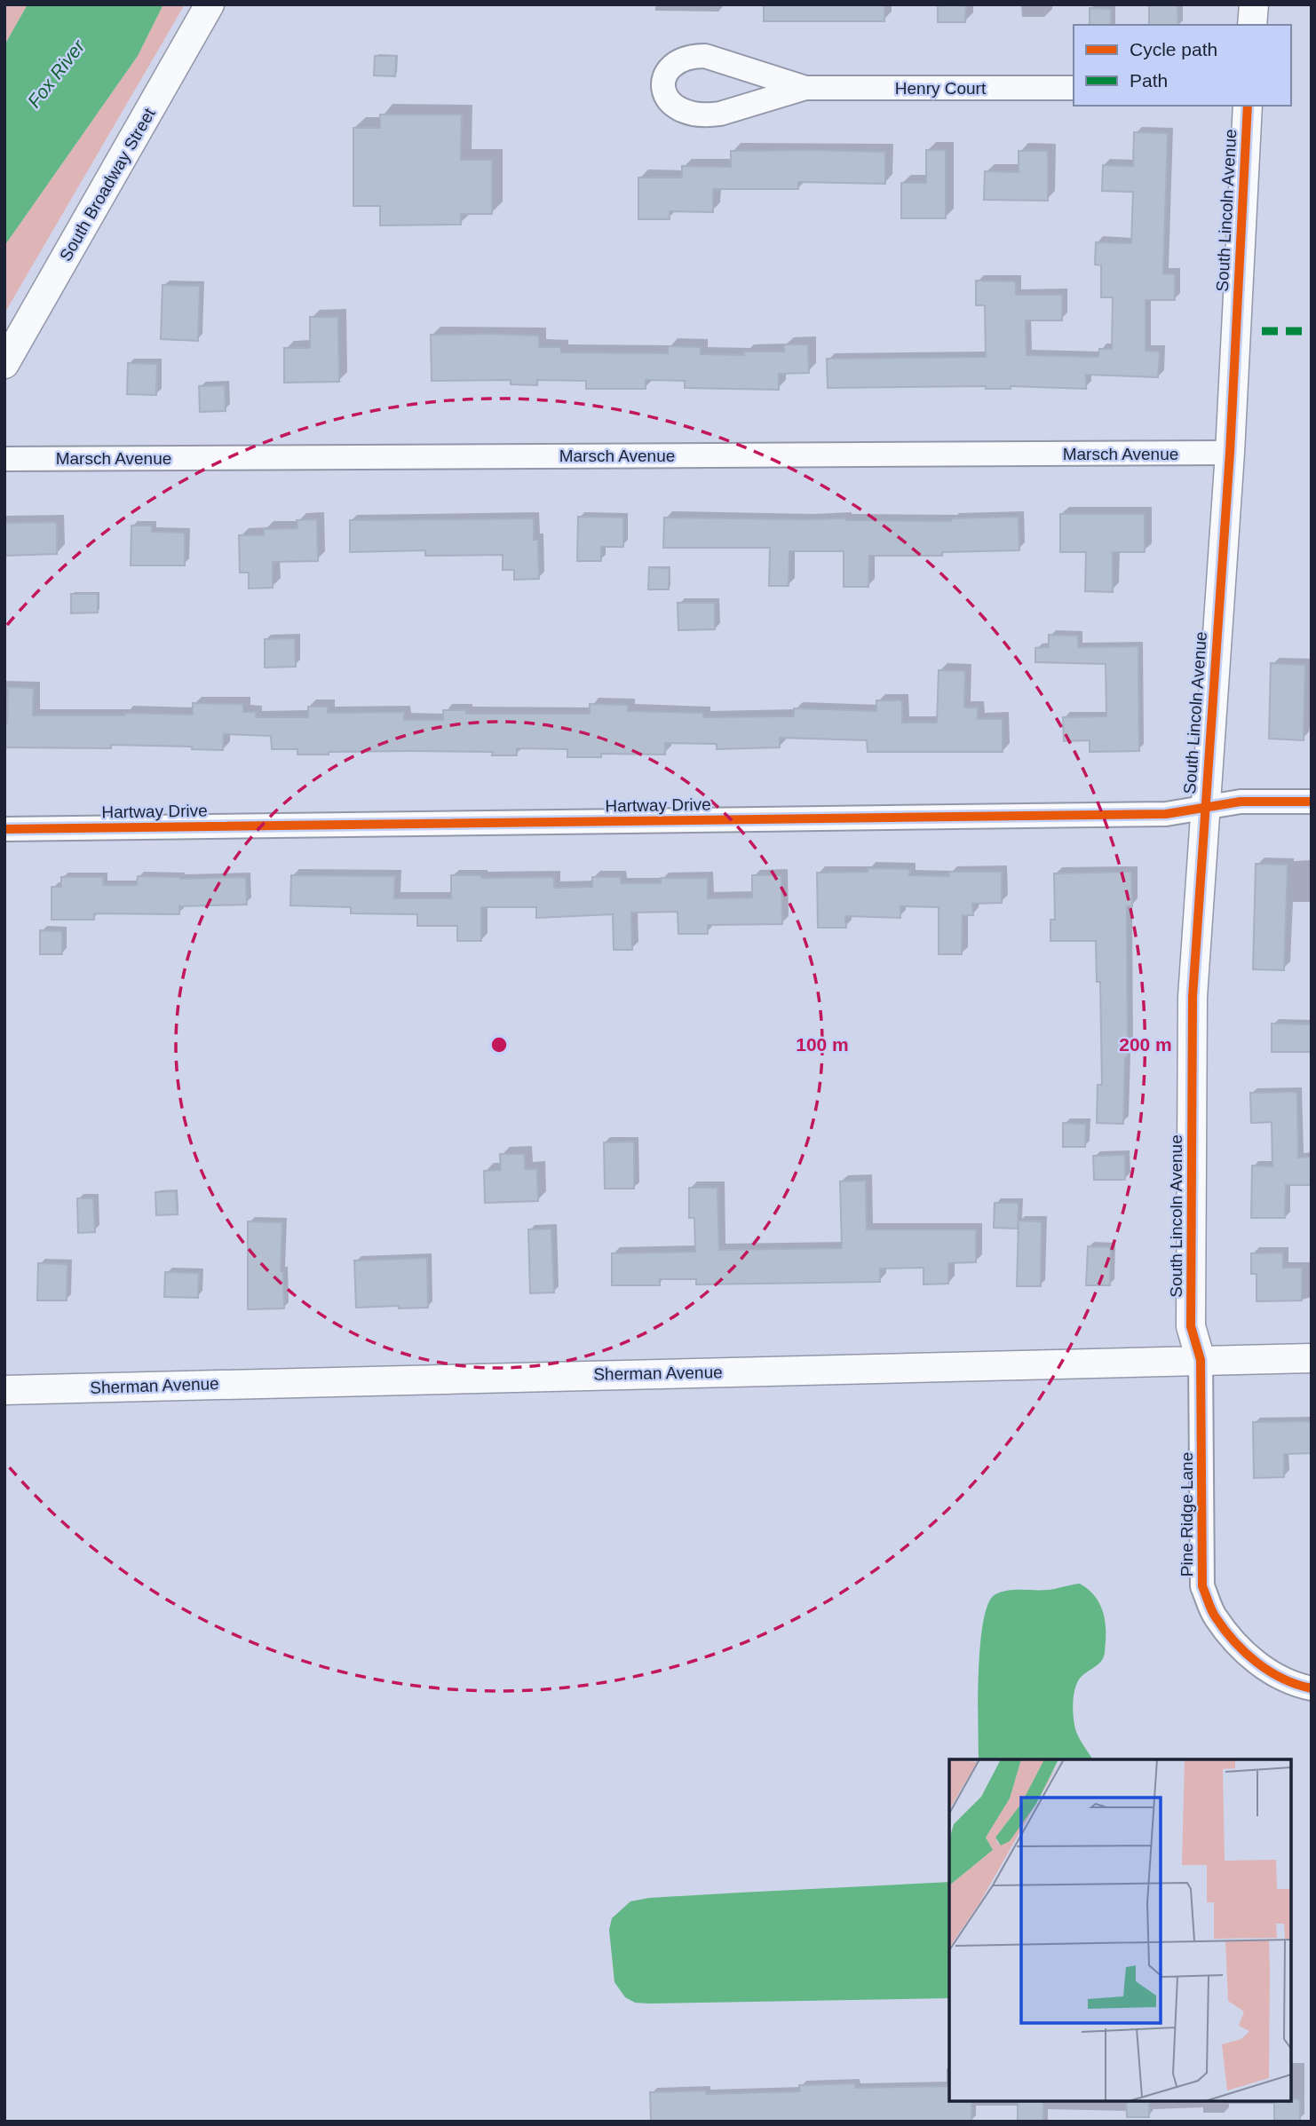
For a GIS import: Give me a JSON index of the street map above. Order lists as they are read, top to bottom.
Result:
{
  "streets": {
    "street": [
      "Henry Court",
      "South Broadway Street",
      "South Lincoln Avenue",
      "Marsch Avenue",
      "Hartway Drive",
      "Sherman Avenue",
      "Pine Ridge Lane"
    ]
  },
  "crossings": [
    ["South Lincoln Avenue", "Marsch Avenue"],
    ["South Lincoln Avenue", "Hartway Drive"],
    ["South Lincoln Avenue", "Sherman Avenue"],
    ["South Lincoln Avenue", "Pine Ridge Lane"],
    ["Sherman Avenue", "Pine Ridge Lane"]
  ],
  "water": ["Fox River"],
  "legend": ["Cycle path", "Path"],
  "rings": ["100 m", "200 m"]
}
